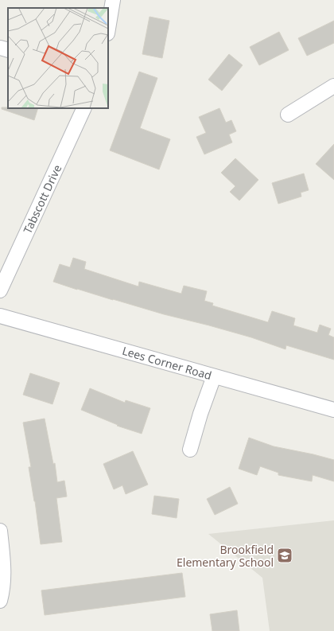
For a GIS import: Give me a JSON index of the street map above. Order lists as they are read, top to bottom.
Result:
{
  "streets": {
    "street": ["Tabscott Drive", "Lees Corner Road"]
  },
  "places": {
    "school or university": ["Brookfield Elementary School"]
  }
}
